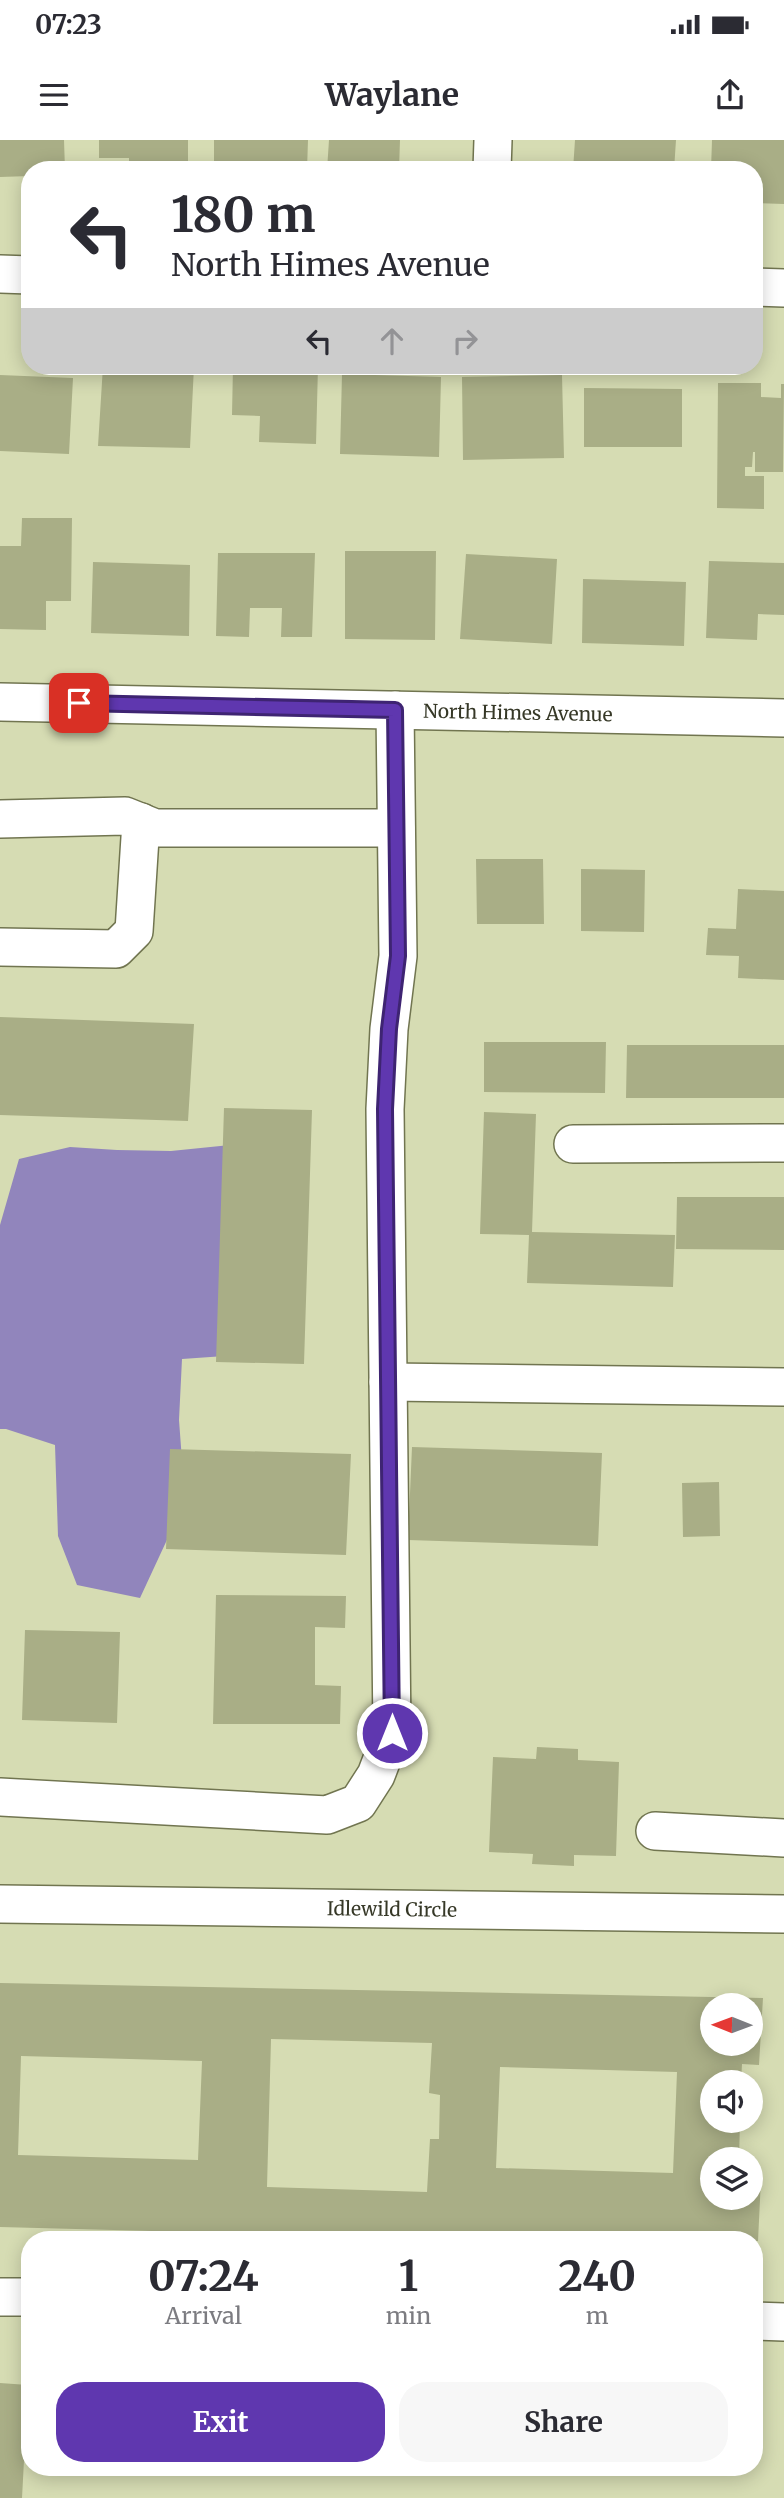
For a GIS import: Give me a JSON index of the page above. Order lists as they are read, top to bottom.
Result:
{
  "streets": {
    "street": ["North Himes Avenue", "Idlewild Circle"]
  },
  "north": "left",
  "page": {
    "status": "07:23",
    "header": "Waylane",
    "turn": ["180 m", "North Himes Avenue"],
    "eta": [
      "07:24",
      "Arrival",
      "1",
      "min",
      "240",
      "m"
    ],
    "buttons": ["Exit", "Share"]
  }
}
